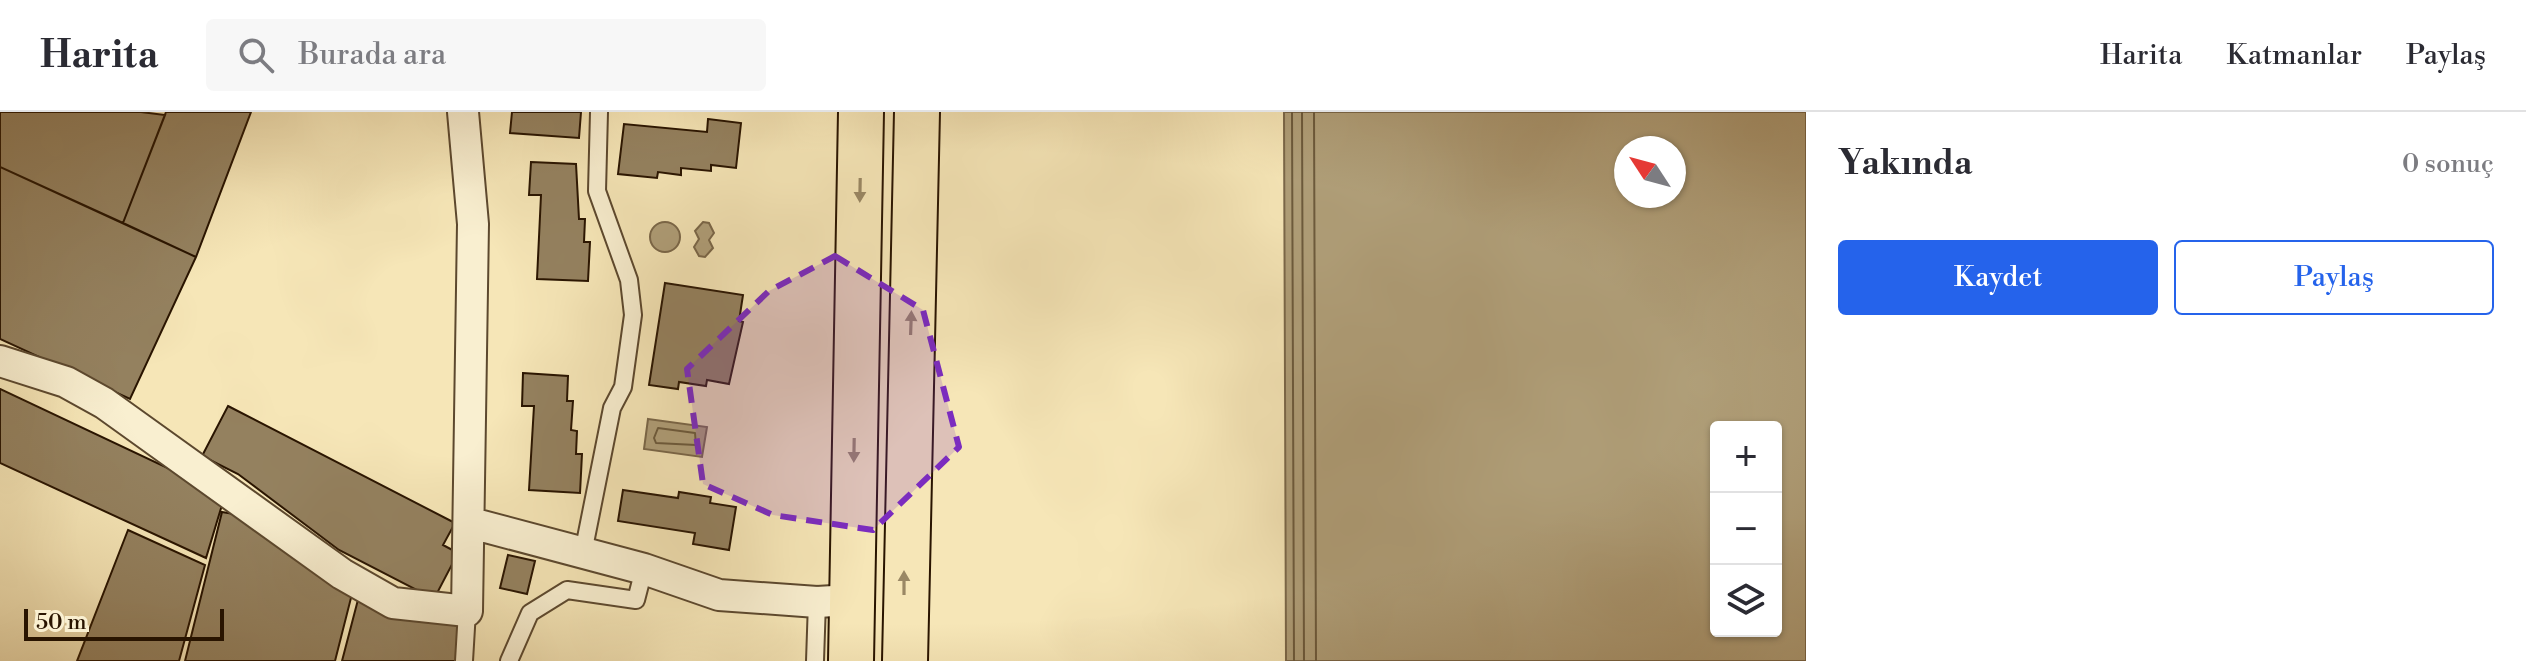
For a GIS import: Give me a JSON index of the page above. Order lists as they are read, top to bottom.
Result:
{
  "scale_bar": "50 m",
  "north": "top left",
  "page": {
    "header": "Harita",
    "search": "Burada ara",
    "nav": ["Harita", "Katmanlar", "Paylaş"],
    "heading": ["Yakında", "0 sonuç"],
    "buttons": ["Kaydet", "Paylaş"],
    "map_buttons": ["+", "−"],
    "scale": "50 m"
  }
}
